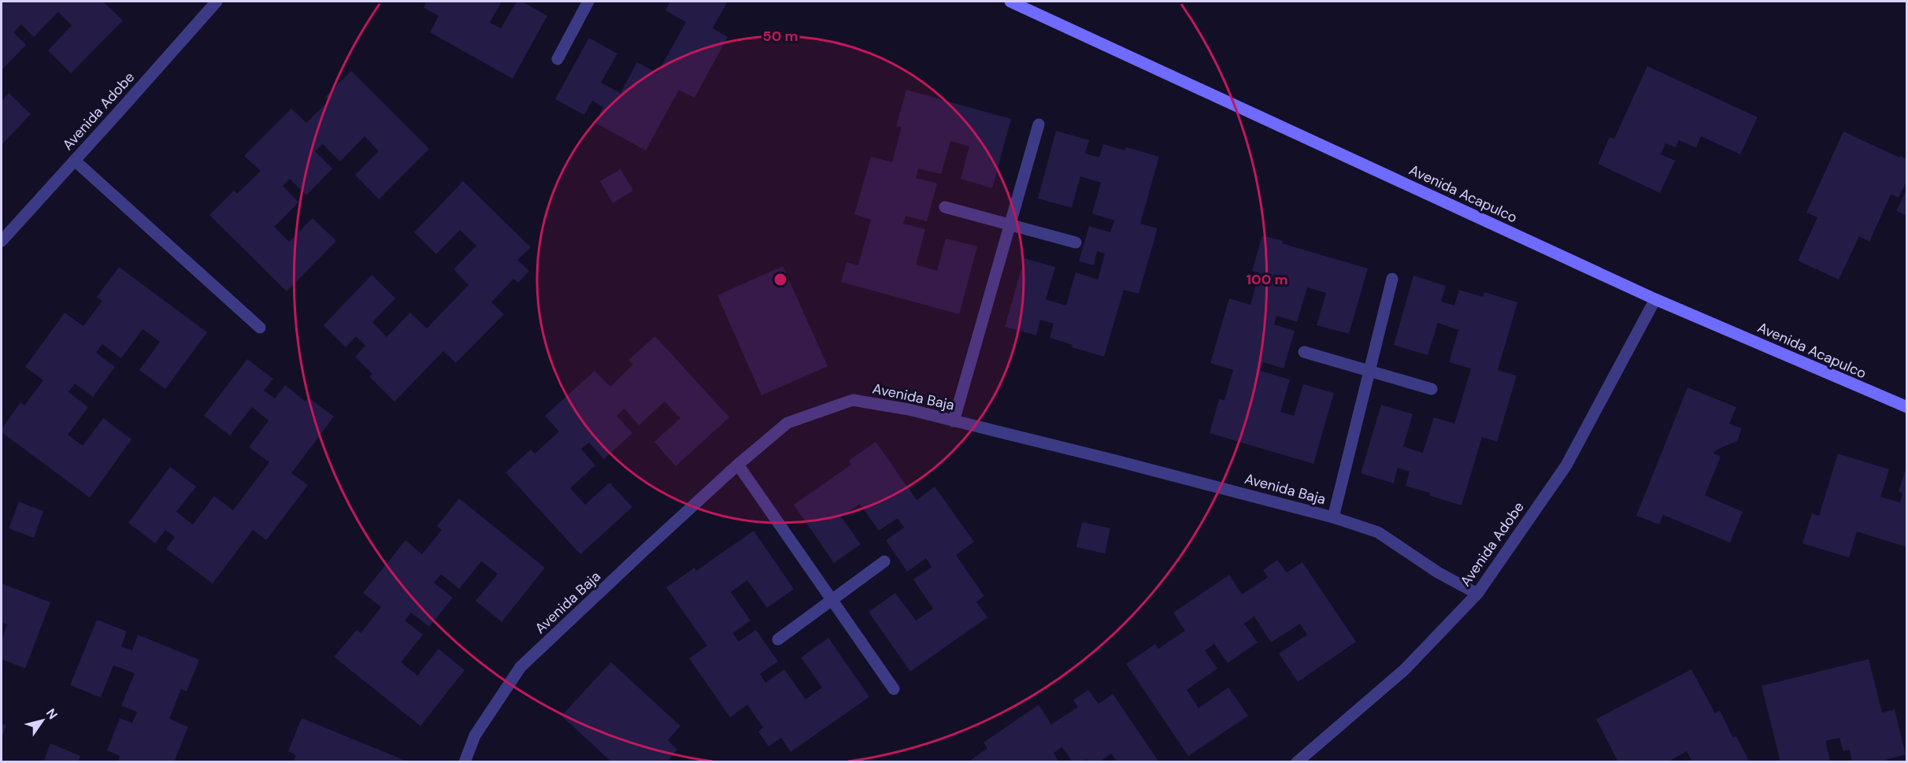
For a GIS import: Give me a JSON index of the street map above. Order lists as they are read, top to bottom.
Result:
{
  "streets": {
    "street": ["Avenida Adobe", "Avenida Acapulco", "Avenida Baja"]
  },
  "crossings": [
    ["Avenida Adobe", "Avenida Acapulco"],
    ["Avenida Adobe", "Avenida Baja"]
  ],
  "north": "top right",
  "rings": ["50 m", "100 m"]
}
